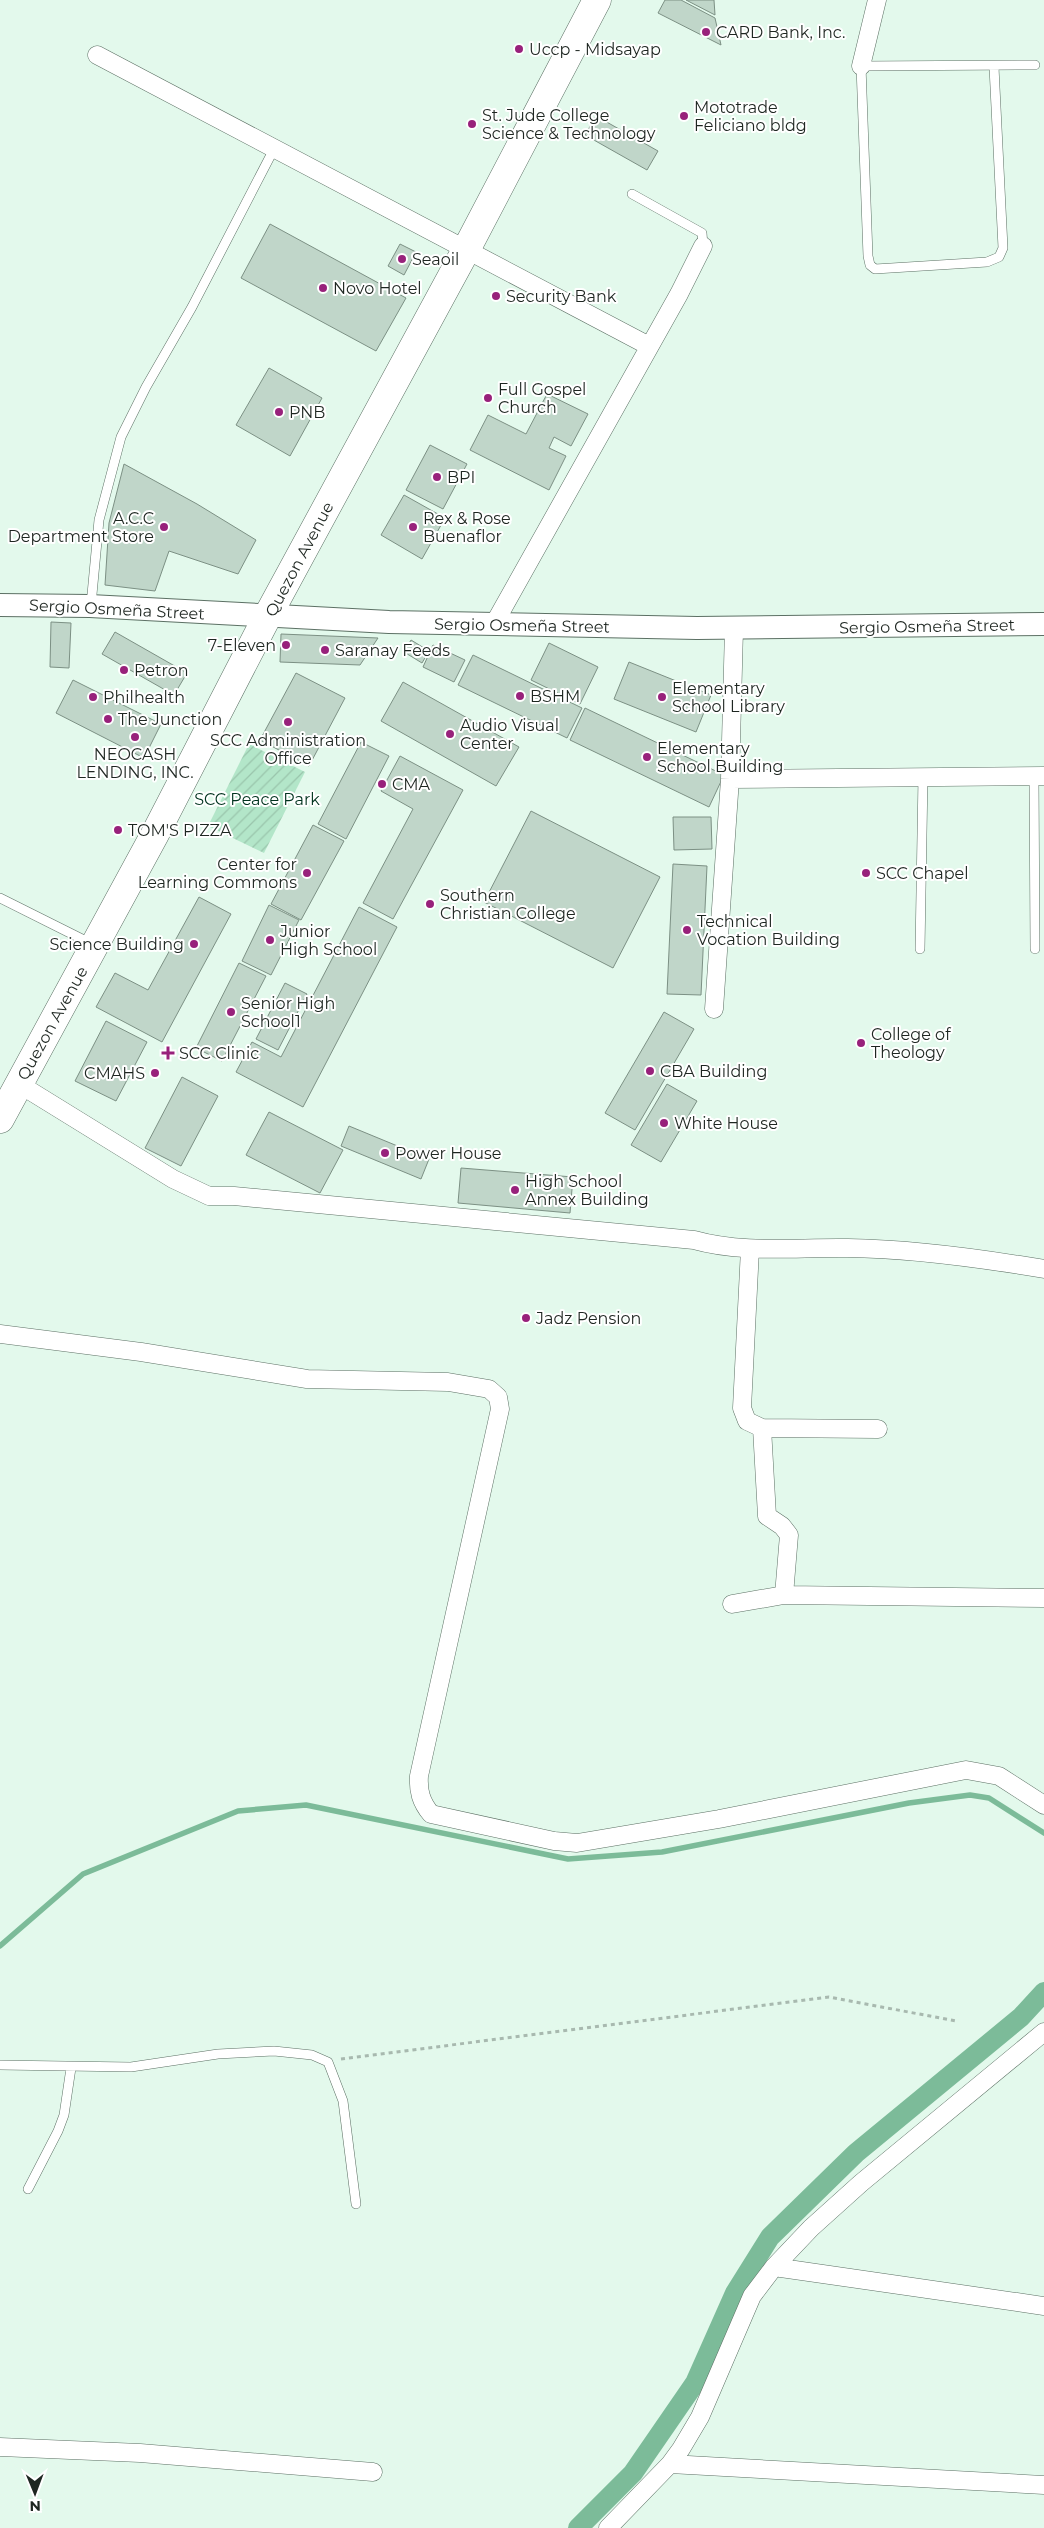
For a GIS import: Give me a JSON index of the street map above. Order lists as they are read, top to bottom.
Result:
{
  "streets": {
    "main road": ["Quezon Avenue"],
    "street": ["Sergio Osmeña Street"]
  },
  "crossings": [
    ["Quezon Avenue", "Sergio Osmeña Street"]
  ],
  "parks": ["SCC Peace Park"],
  "places": {
    "other": [
      "CARD Bank, Inc.",
      "Uccp - Midsayap",
      "Mototrade Feliciano bldg",
      "St. Jude College Science & Technology",
      "Seaoil",
      "Novo Hotel",
      "Security Bank",
      "Full Gospel Church",
      "PNB",
      "BPI",
      "A.C.C Department Store",
      "Rex & Rose Buenaflor",
      "7-Eleven",
      "Saranay Feeds",
      "Petron",
      "BSHM",
      "Philhealth",
      "Elementary School Library",
      "The Junction",
      "SCC Administration Office",
      "Audio Visual Center",
      "NEOCASH LENDING, INC.",
      "Elementary School Building",
      "CMA",
      "TOM'S PIZZA",
      "Center for Learning Commons",
      "SCC Chapel",
      "Southern Christian College",
      "Technical Vocation Building",
      "Junior High School",
      "Science Building",
      "Senior High School1",
      "College of Theology",
      "CBA Building",
      "CMAHS",
      "White House",
      "Power House",
      "High School Annex Building",
      "Jadz Pension"
    ],
    "health": ["SCC Clinic"]
  },
  "north": "bottom"
}
